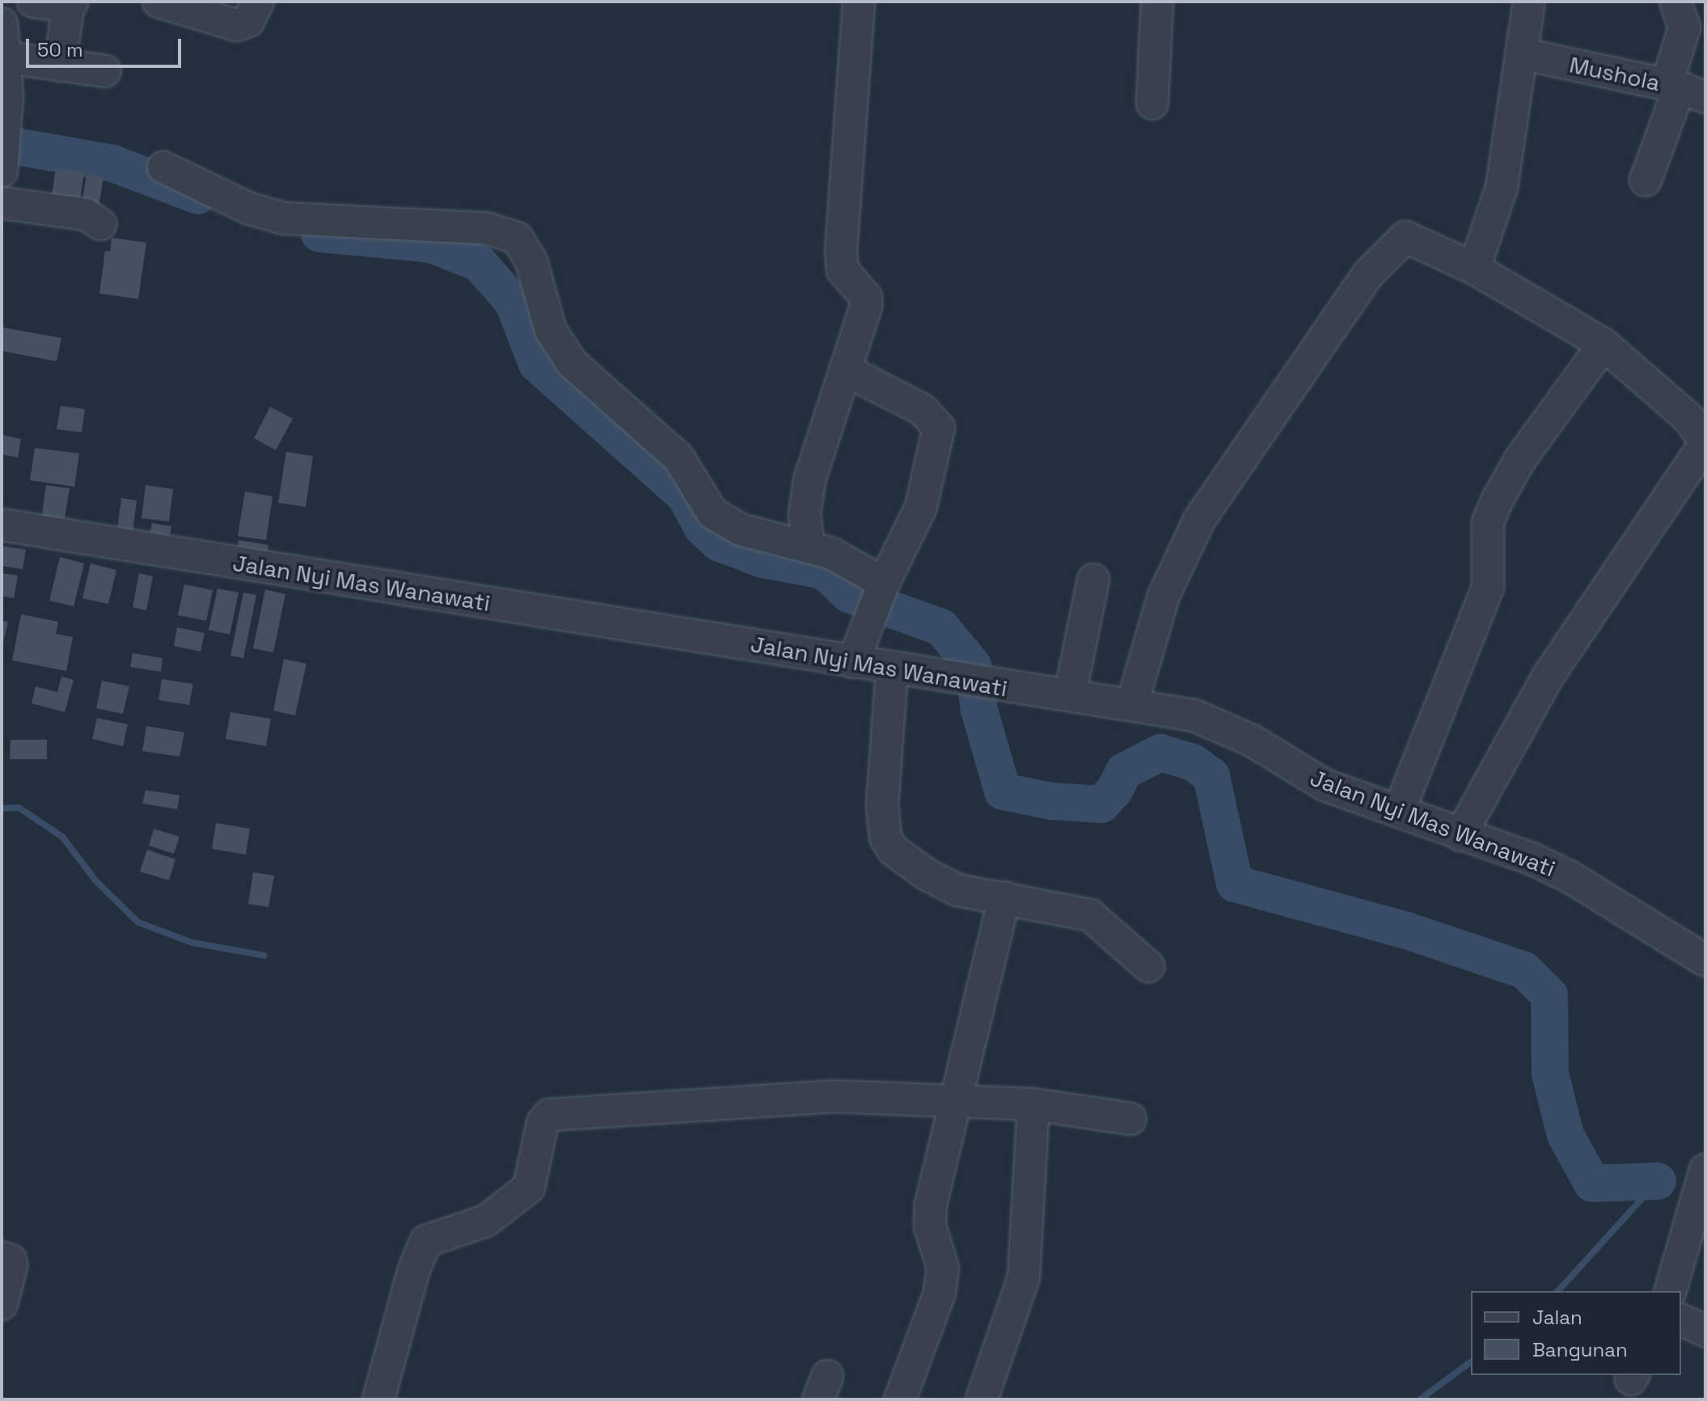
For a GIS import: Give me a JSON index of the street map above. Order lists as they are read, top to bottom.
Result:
{
  "streets": {
    "street": ["Mushola", "Jalan Nyi Mas Wanawati"]
  },
  "legend": ["Jalan", "Bangunan"],
  "scale_bar": "50 m"
}
